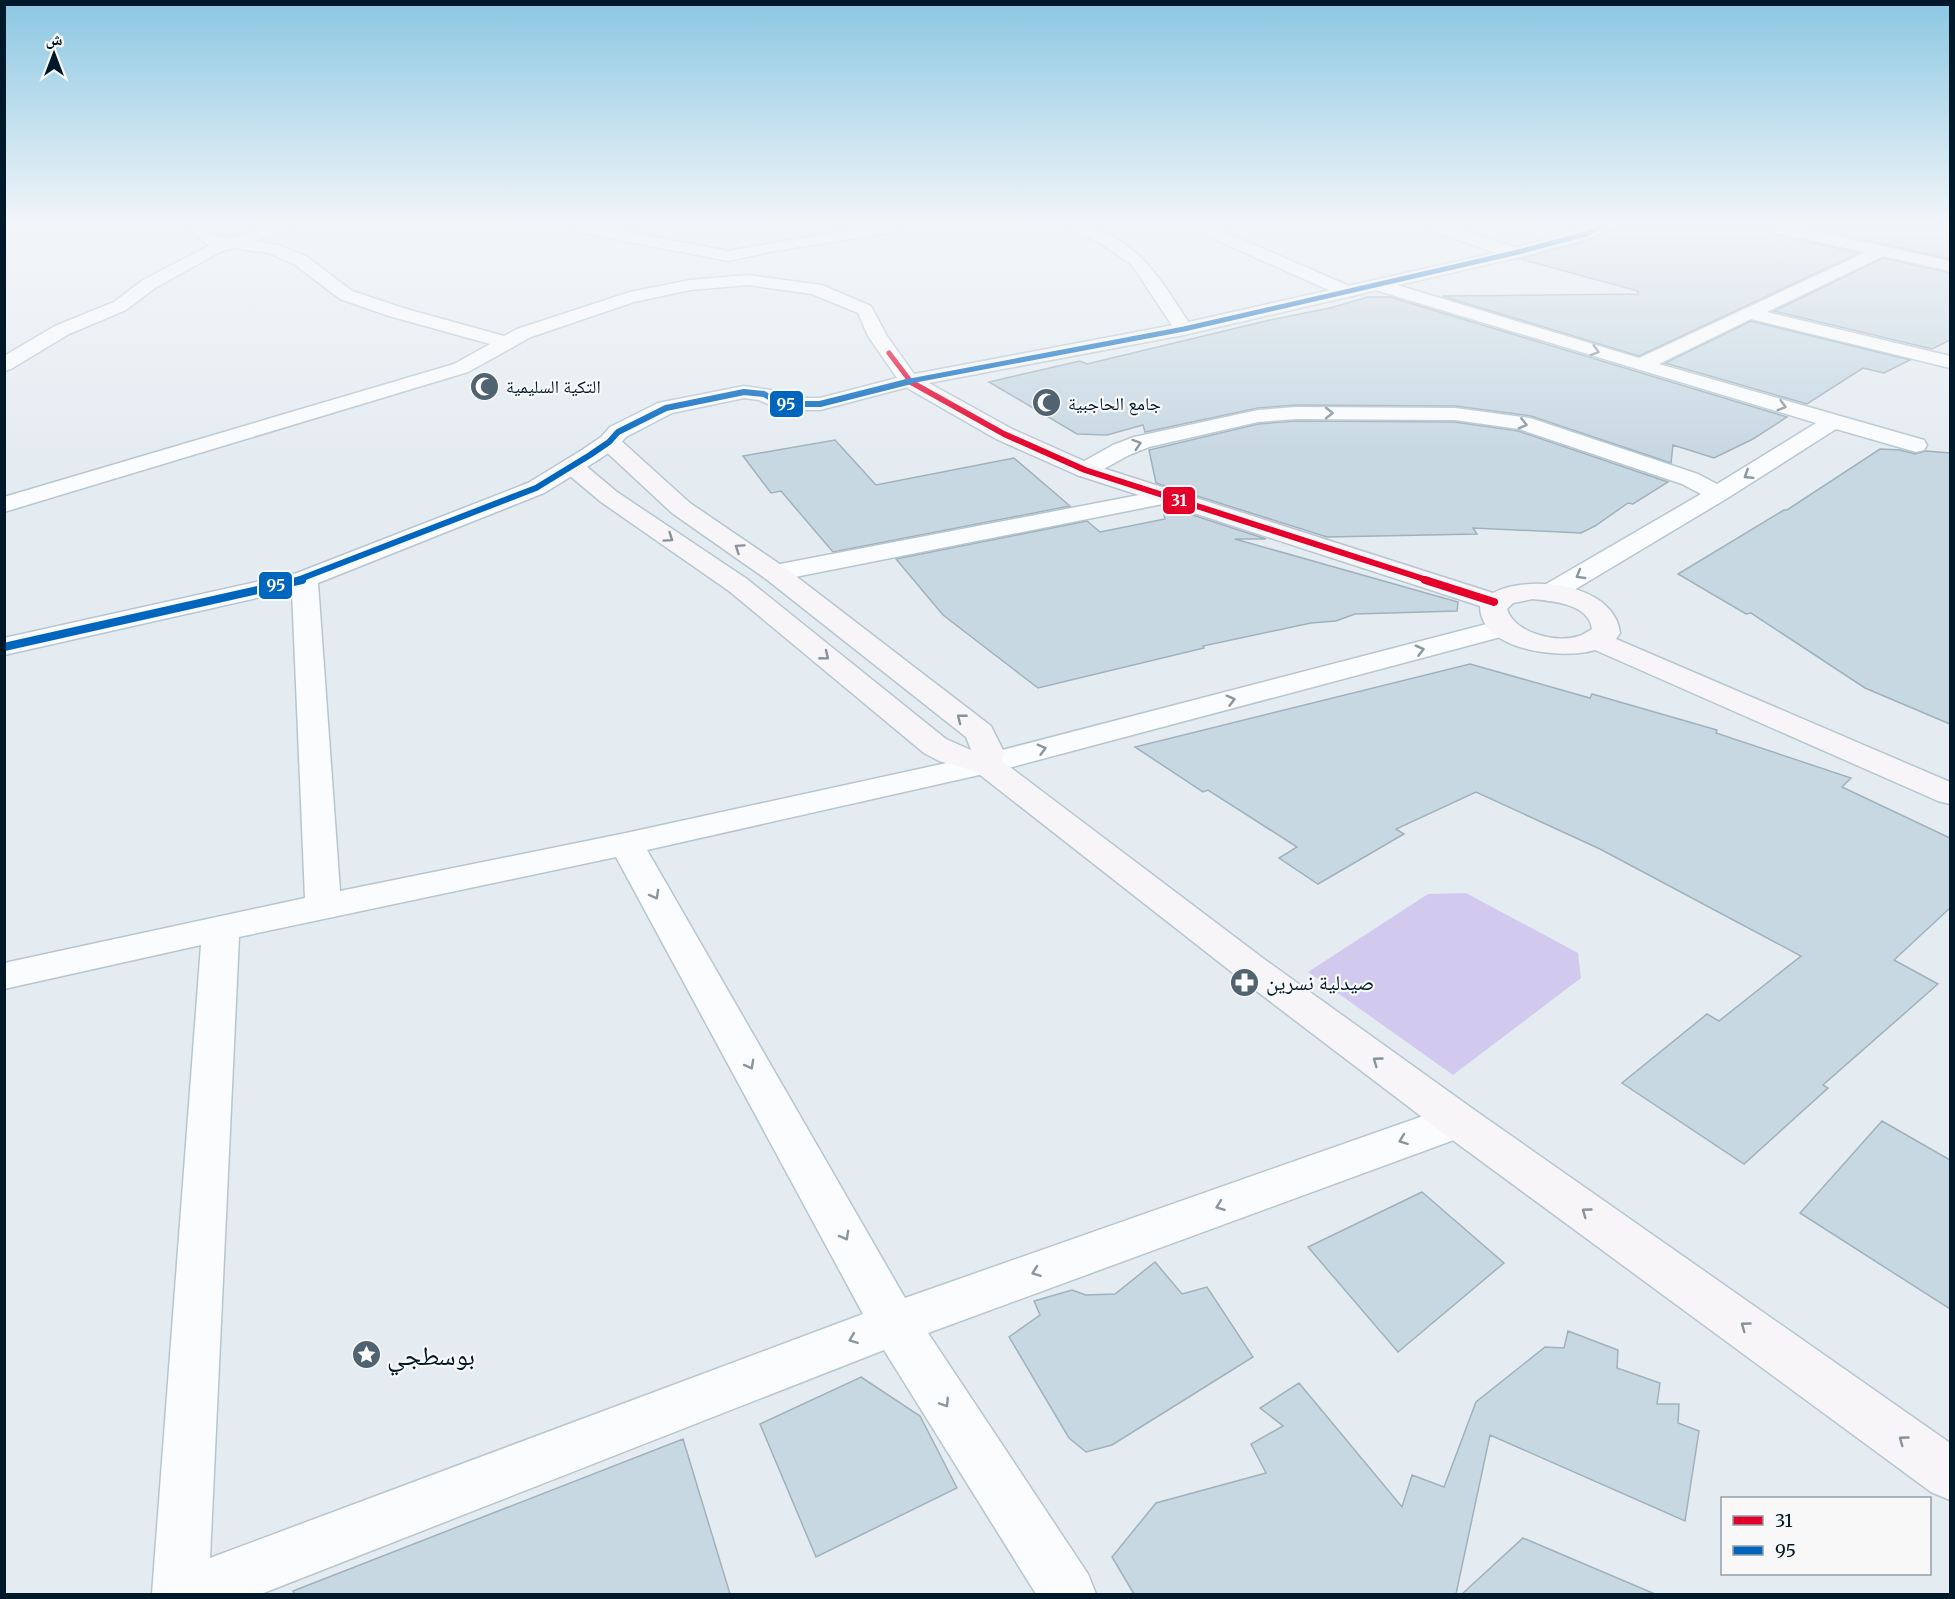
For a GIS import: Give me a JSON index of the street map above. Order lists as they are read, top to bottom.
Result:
{
  "places": {
    "mosque": ["التكية السليمية", "جامع الحاجبية"],
    "pharmacy": ["صيدلية نسرين"],
    "place": ["بوسطجي"]
  },
  "lines": ["transit line 95", "transit line 31"],
  "legend": ["31", "95"],
  "north": "top"
}
